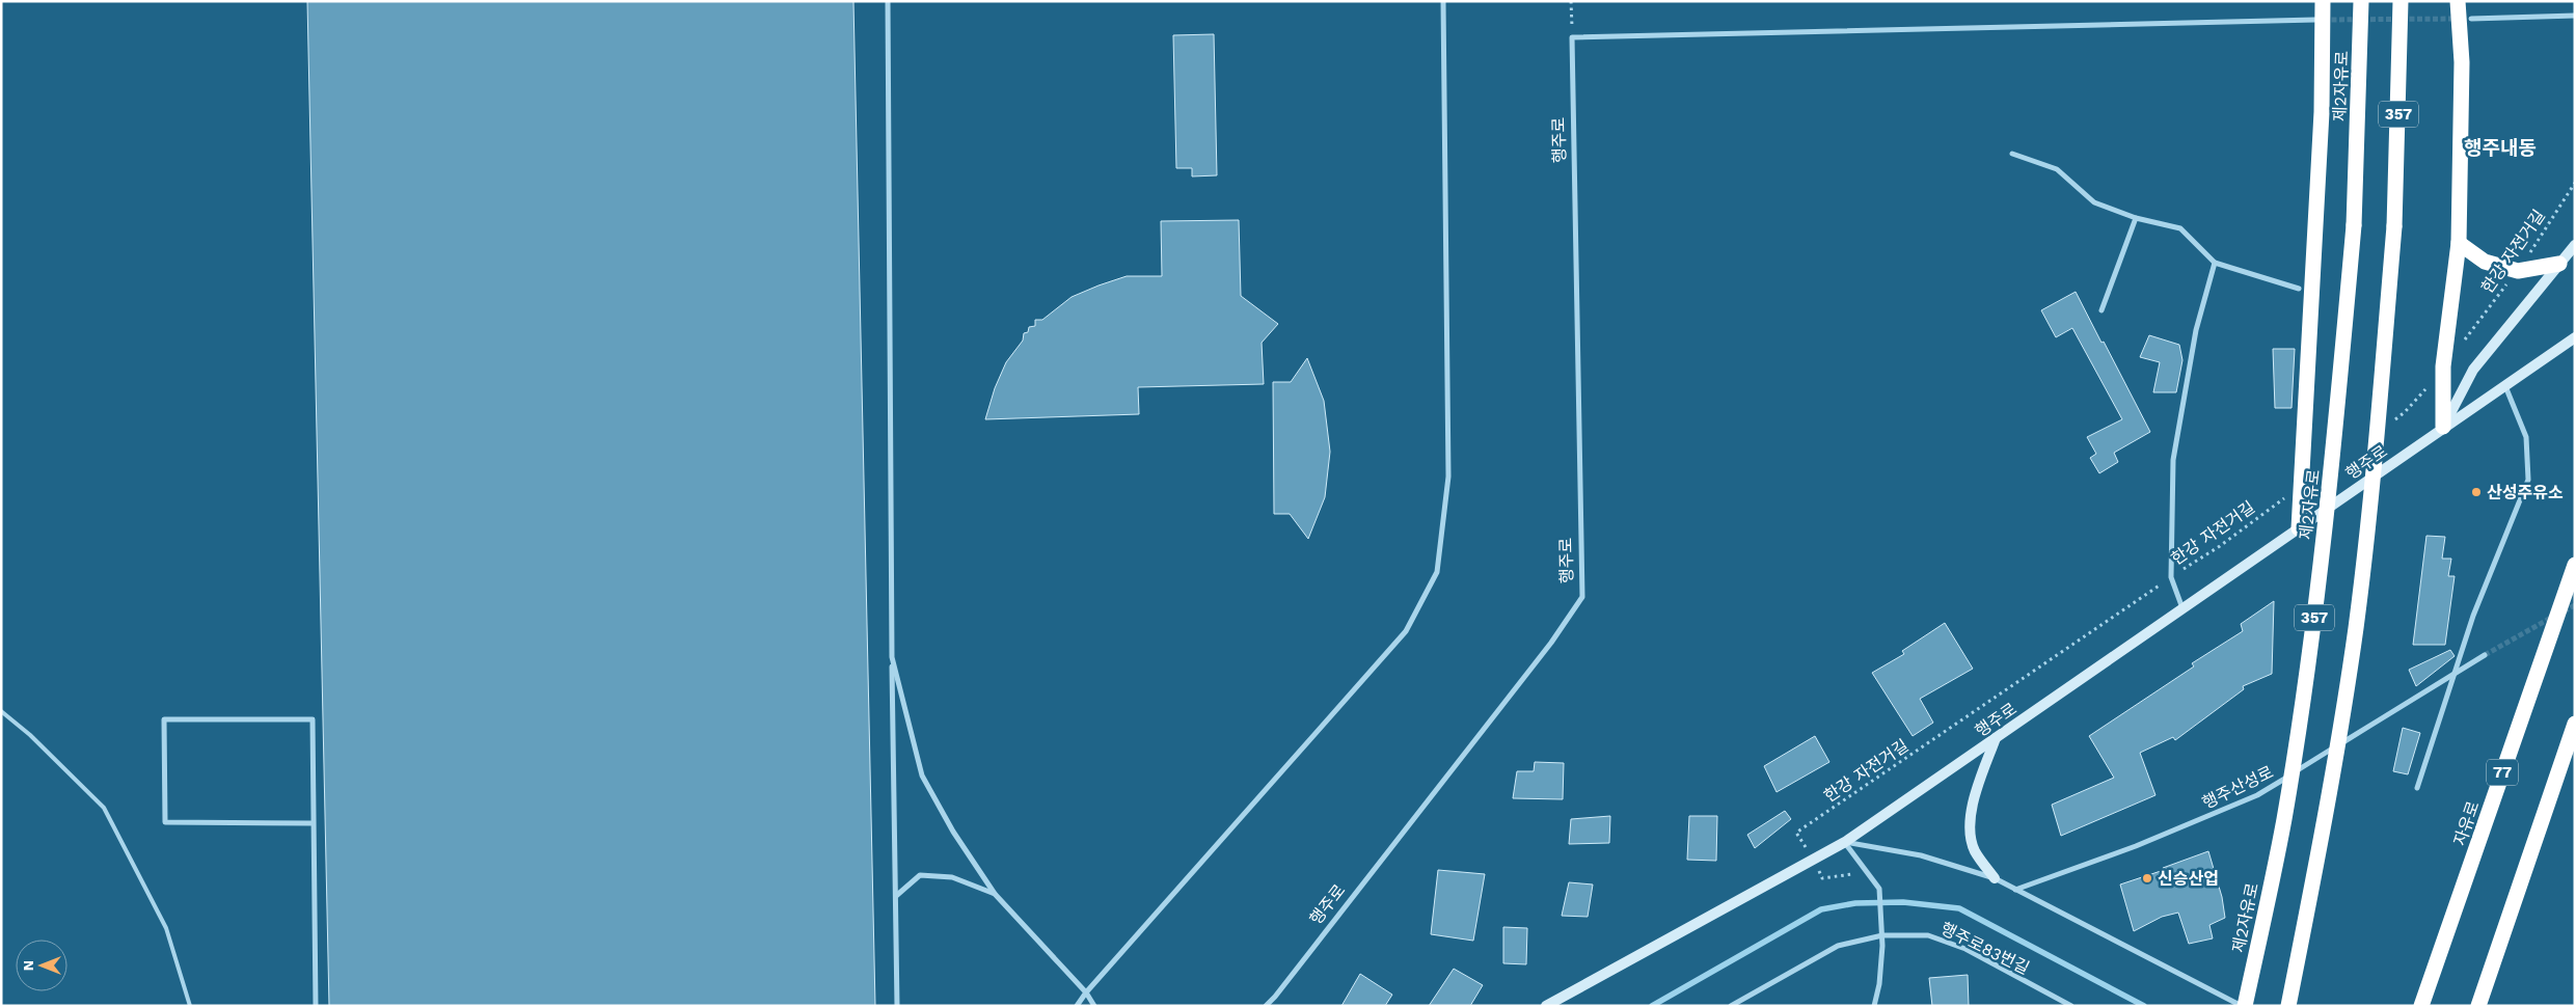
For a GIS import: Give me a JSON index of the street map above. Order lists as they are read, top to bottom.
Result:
{
  "streets": {
    "highway": [
      "제2자유로",
      "357",
      "77",
      "자유로"
    ],
    "main road": ["행주로"],
    "street": ["행주산성로", "행주로83번길"],
    "path": ["한강 자전거길"]
  },
  "districts": ["행주내동"],
  "places": ["산성주유소", "신승산업"],
  "north": "left"
}
